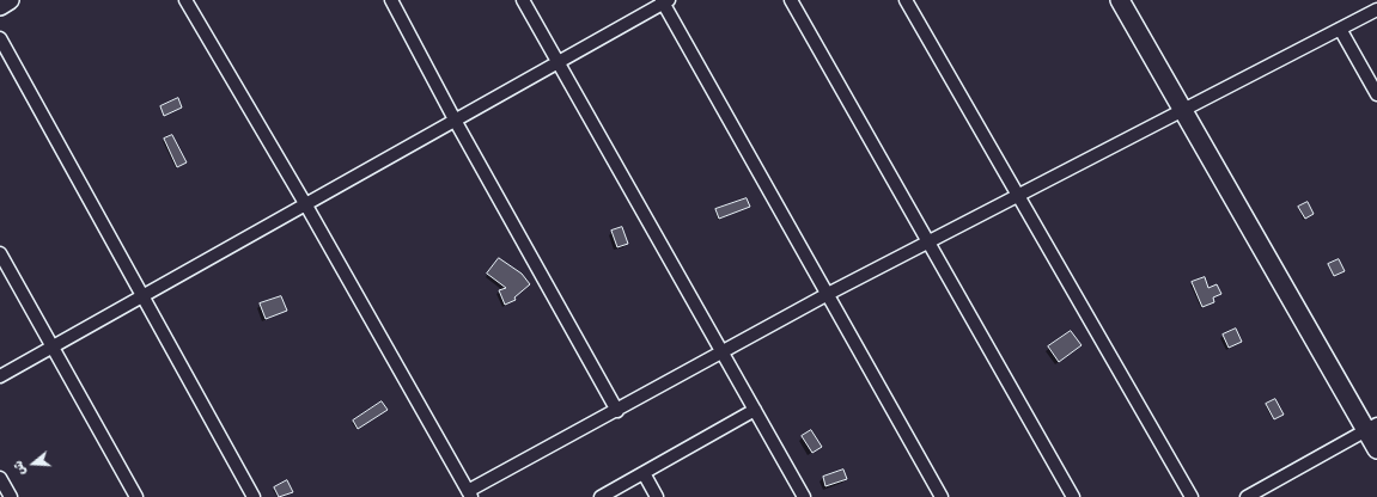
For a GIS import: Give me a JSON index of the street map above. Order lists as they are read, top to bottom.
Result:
{
  "north": "left"
}
